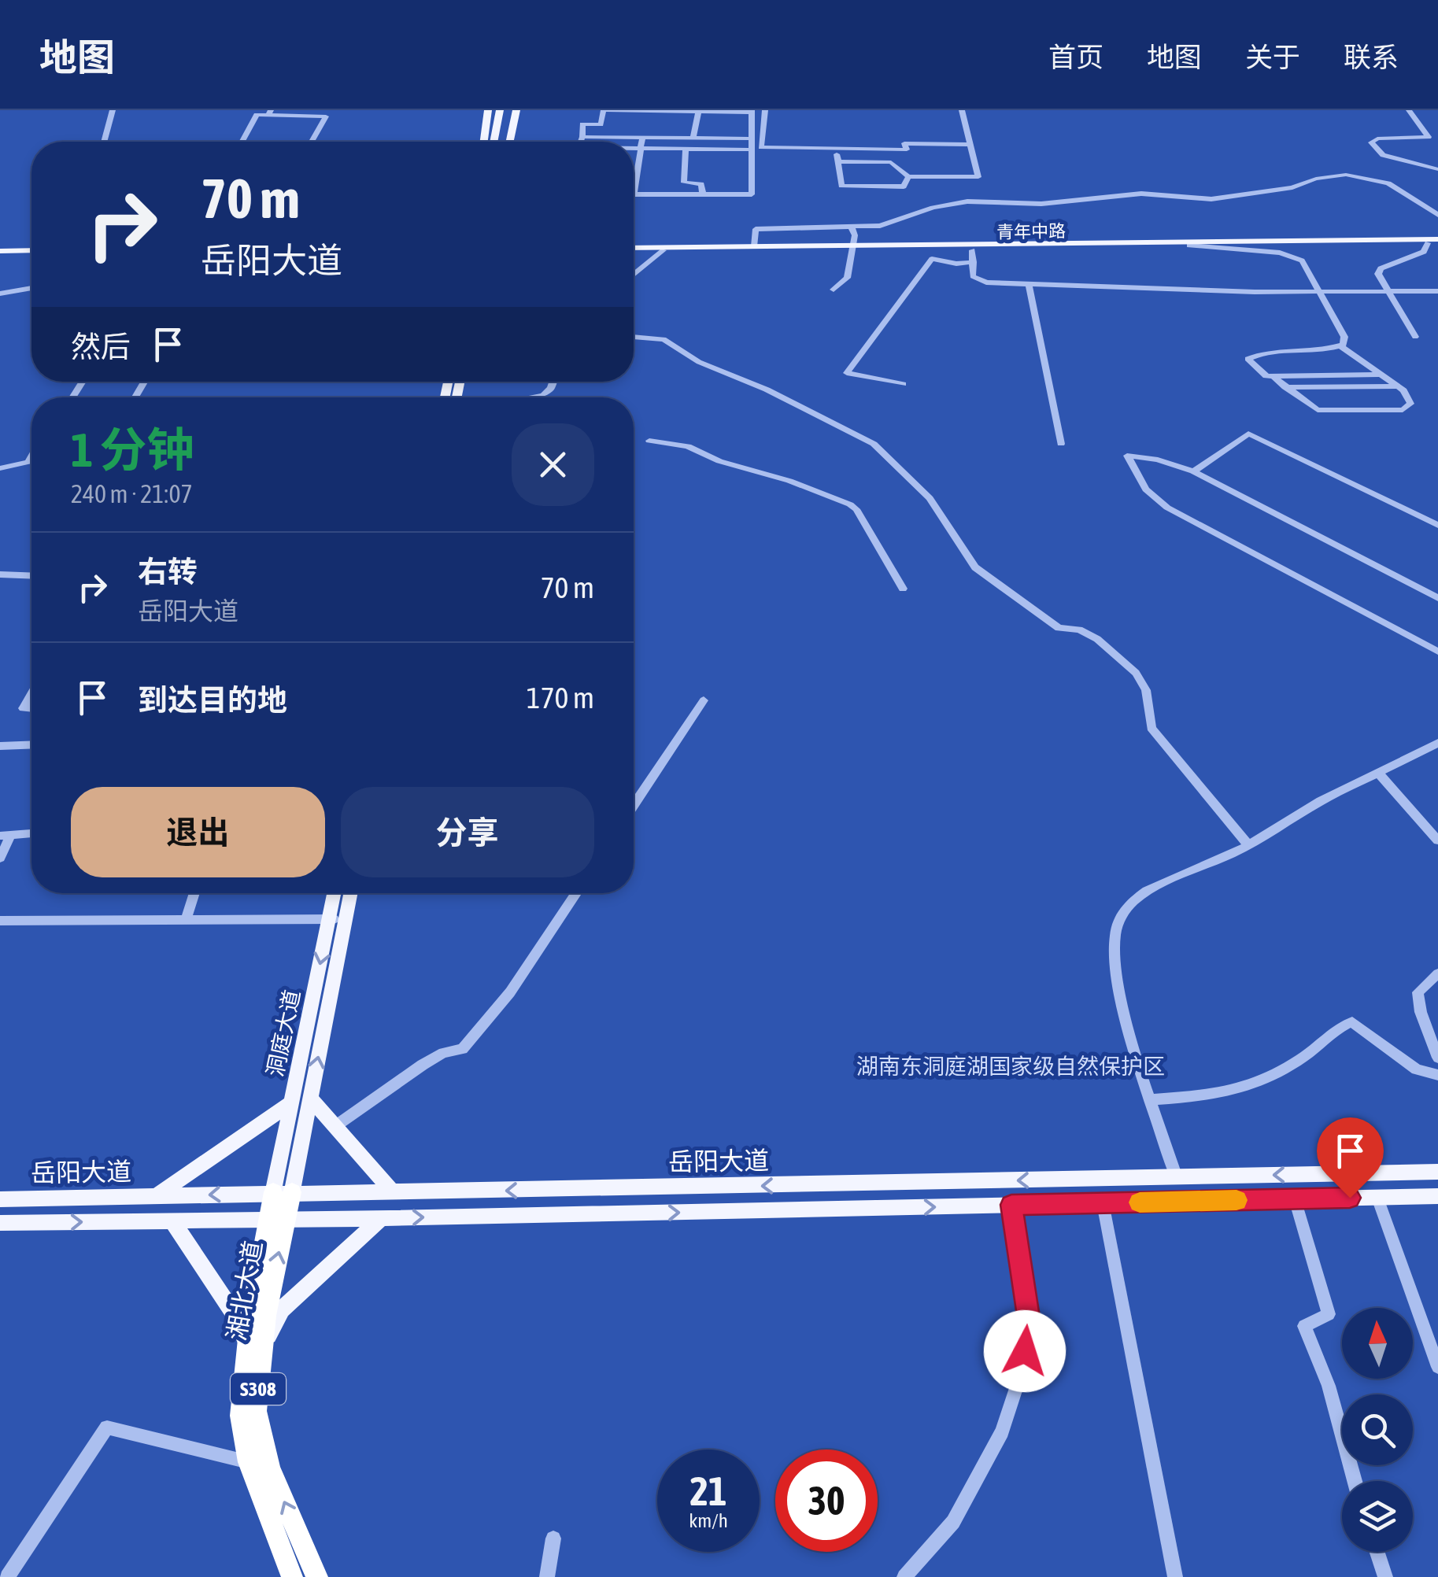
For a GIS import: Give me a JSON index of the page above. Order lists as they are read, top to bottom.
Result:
{
  "streets": {
    "highway": ["湘北大道", "S308"],
    "main road": ["青年中路", "洞庭大道", "岳阳大道"]
  },
  "crossings": [
    ["洞庭大道", "岳阳大道"],
    ["洞庭大道", "湘北大道"],
    ["岳阳大道", "湘北大道"]
  ],
  "parks": ["湖南东洞庭湖国家级自然保护区"],
  "north": "top",
  "page": {
    "header": "地图",
    "nav": [
      "首页",
      "地图",
      "关于",
      "联系"
    ],
    "turn": ["70 m", "岳阳大道"],
    "then": "然后",
    "heading": ["1 分钟", "240 m · 21:07"],
    "list": [
      {
        "name": "右转",
        "note": "岳阳大道",
        "value": "70 m"
      },
      {
        "name": "到达目的地",
        "value": "170 m"
      }
    ],
    "buttons": ["退出", "分享"],
    "speed": "21 km/h",
    "limit": "30"
  }
}
